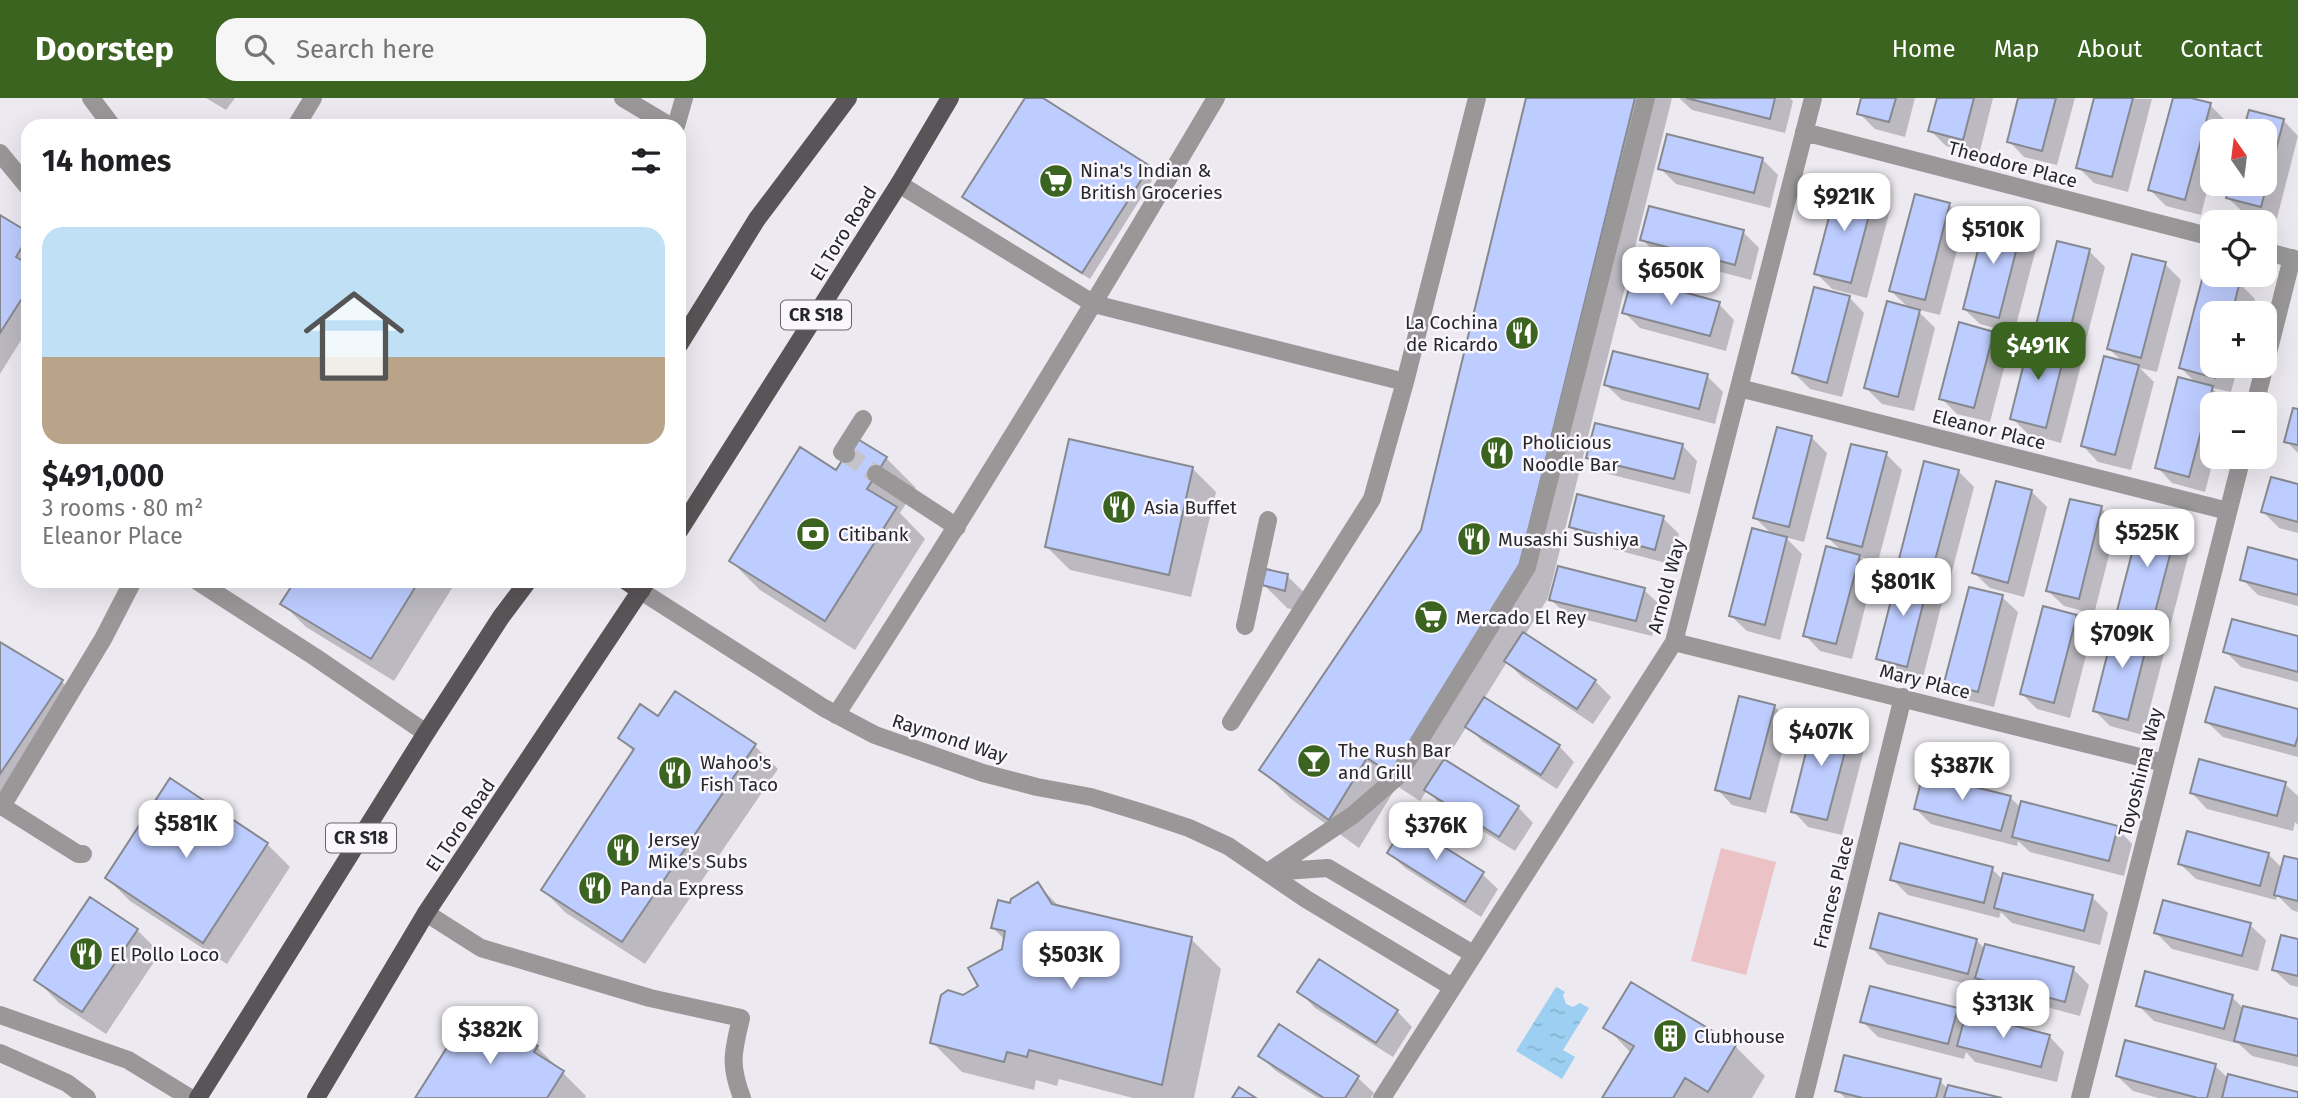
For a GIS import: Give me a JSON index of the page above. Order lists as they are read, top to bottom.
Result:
{
  "streets": {
    "main road": ["El Toro Road", "CR S18"],
    "street": [
      "Theodore Place",
      "Eleanor Place",
      "Arnold Way",
      "Mary Place",
      "Raymond Way",
      "Toyoshima Way",
      "Frances Place"
    ]
  },
  "crossings": [
    ["Theodore Place", "Arnold Way"],
    ["Eleanor Place", "Arnold Way"],
    ["Eleanor Place", "Toyoshima Way"],
    ["Arnold Way", "Mary Place"],
    ["Arnold Way", "Raymond Way"],
    ["Mary Place", "Toyoshima Way"],
    ["Mary Place", "Frances Place"]
  ],
  "places": {
    "supermarket": ["Nina's Indian & British Groceries", "Mercado El Rey"],
    "restaurant": [
      "La Cochina de Ricardo",
      "Pholicious Noodle Bar",
      "Asia Buffet",
      "Musashi Sushiya",
      "Wahoo's Fish Taco",
      "Jersey Mike's Subs",
      "Panda Express",
      "El Pollo Loco"
    ],
    "bank": ["Citibank"],
    "bar": ["The Rush Bar and Grill"],
    "building": ["Clubhouse"]
  },
  "north": "top",
  "page": {
    "header": "Doorstep",
    "search": "Search here",
    "nav": [
      "Home",
      "Map",
      "About",
      "Contact"
    ],
    "map_buttons": ["+", "−"],
    "heading": "14 homes",
    "price": [
      "$921K",
      "$510K",
      "$650K",
      "$491K",
      "$525K",
      "$801K",
      "$709K",
      "$407K",
      "$387K",
      "$581K",
      "$376K",
      "$503K",
      "$313K",
      "$382K"
    ],
    "list": [
      {
        "name": "$491,000",
        "note": "3 rooms · 80 m² · Eleanor Place"
      }
    ]
  }
}
